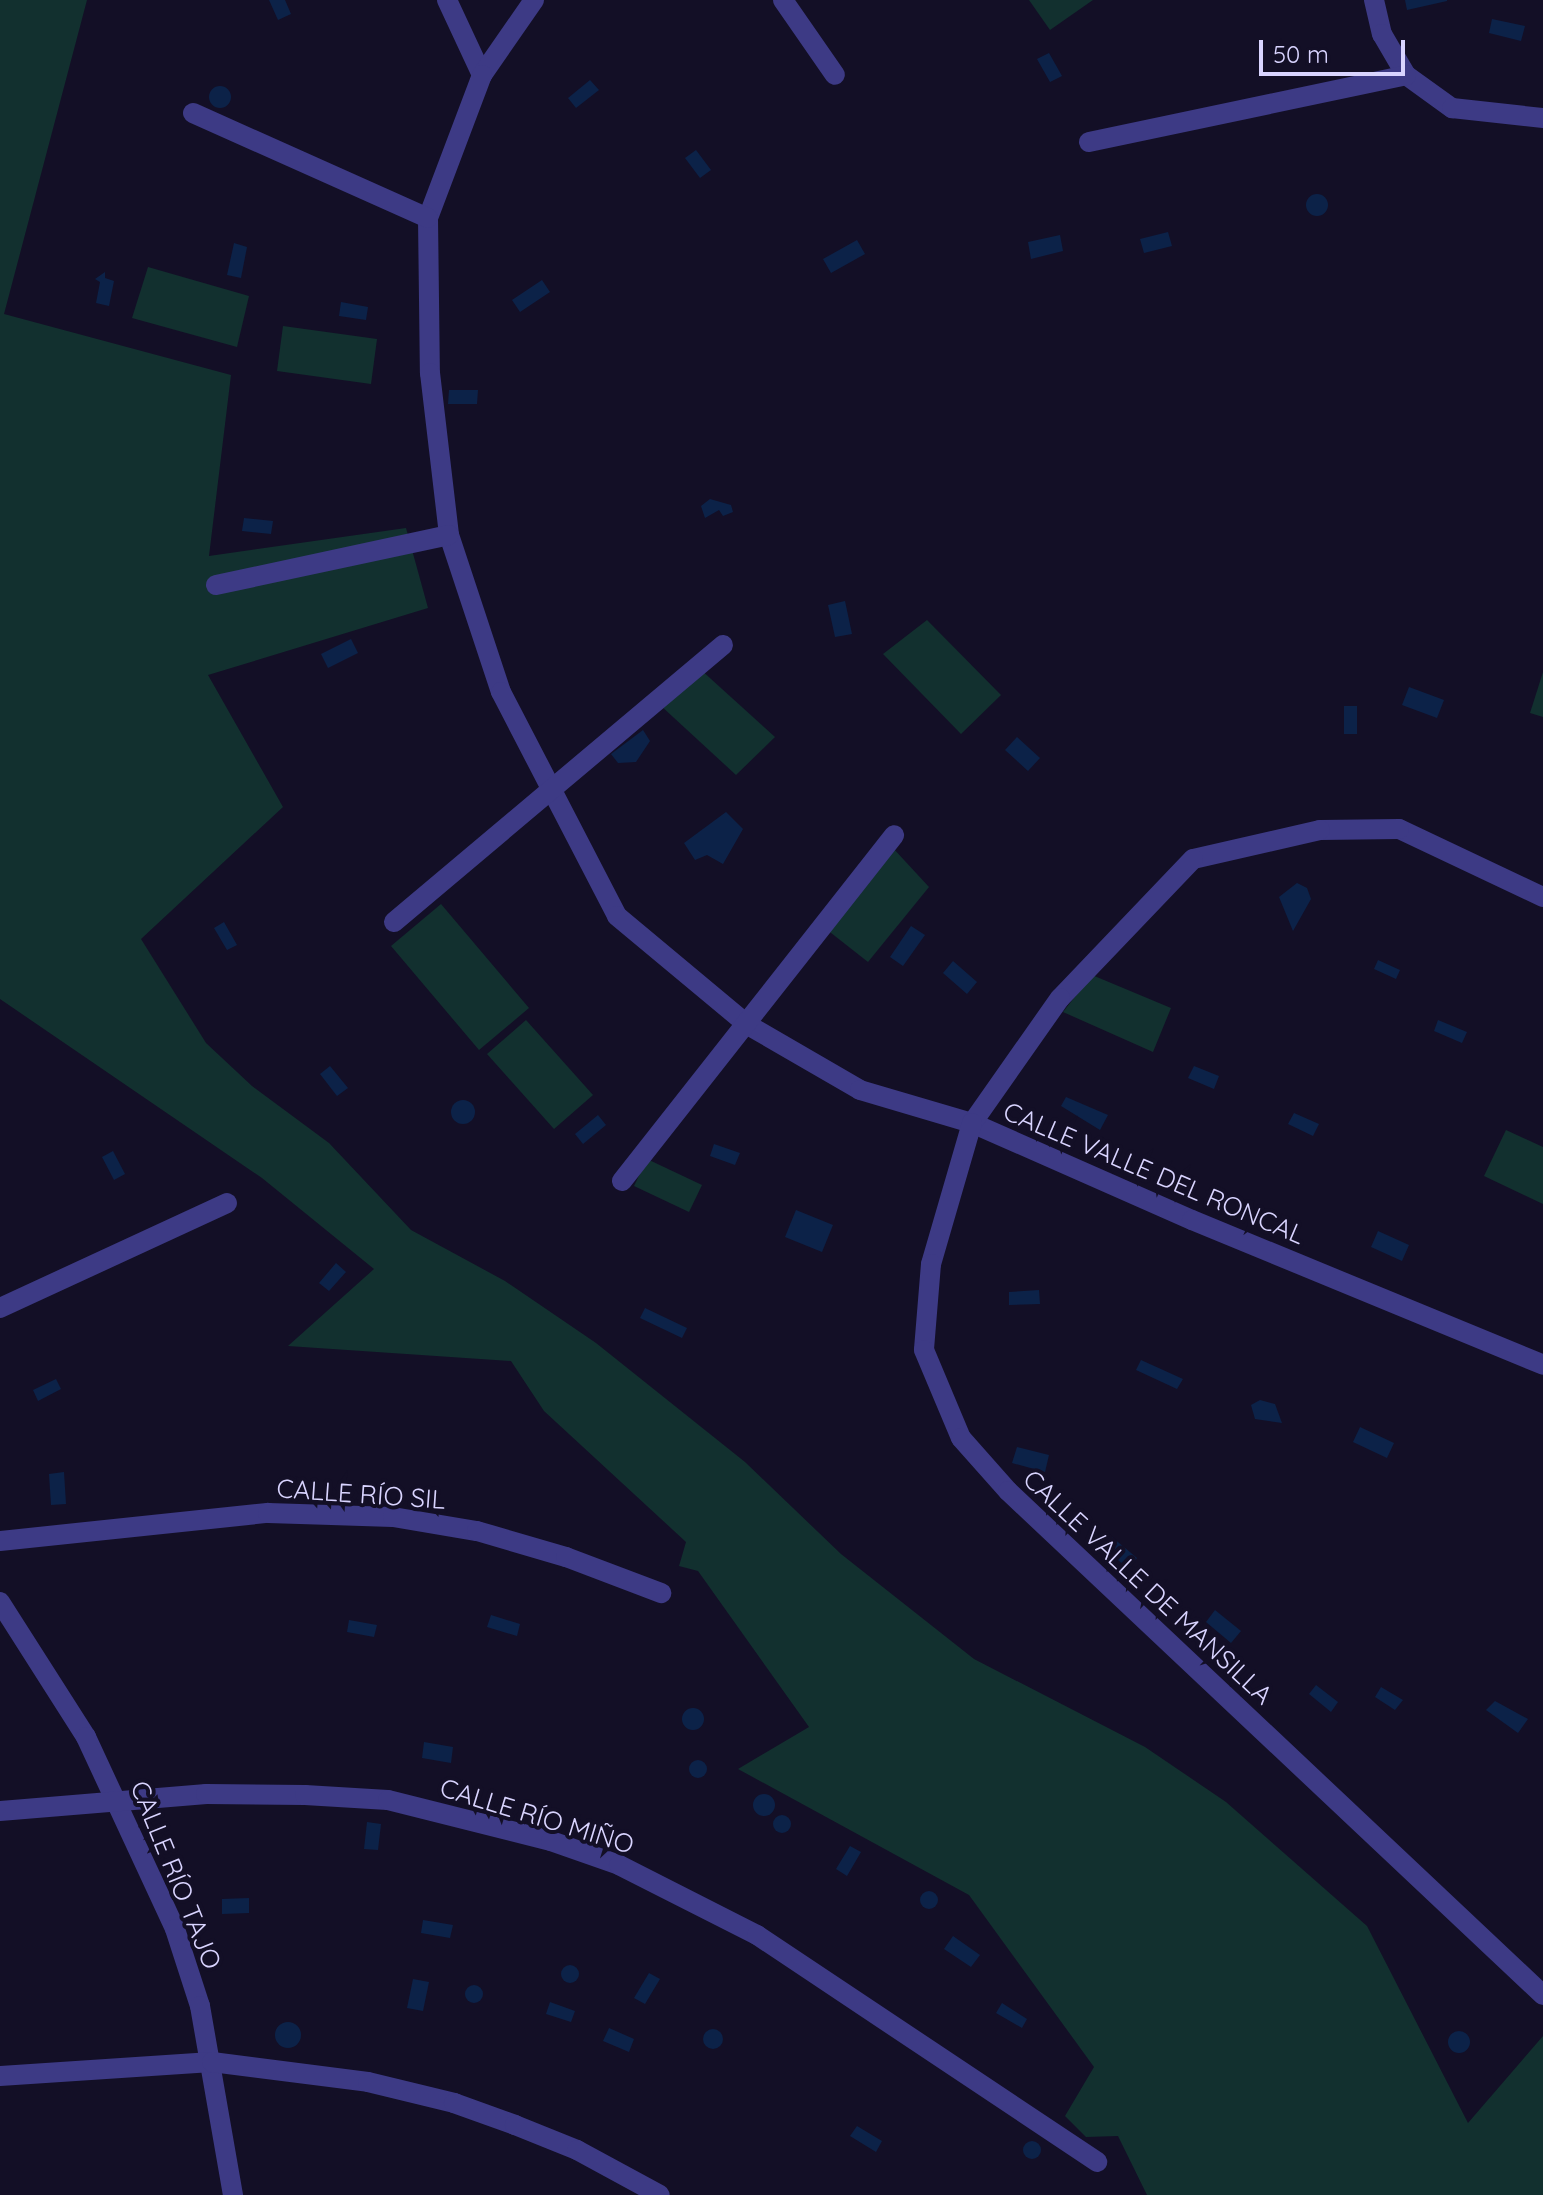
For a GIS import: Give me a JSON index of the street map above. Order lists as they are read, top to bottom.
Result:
{
  "streets": {
    "street": [
      "CALLE VALLE DEL RONCAL",
      "CALLE RÍO SIL",
      "CALLE VALLE DE MANSILLA",
      "CALLE RÍO MIÑO",
      "CALLE RÍO TAJO"
    ]
  },
  "crossings": [
    ["CALLE VALLE DEL RONCAL", "CALLE VALLE DE MANSILLA"],
    ["CALLE RÍO MIÑO", "CALLE RÍO TAJO"]
  ],
  "scale_bar": "50 m"
}
